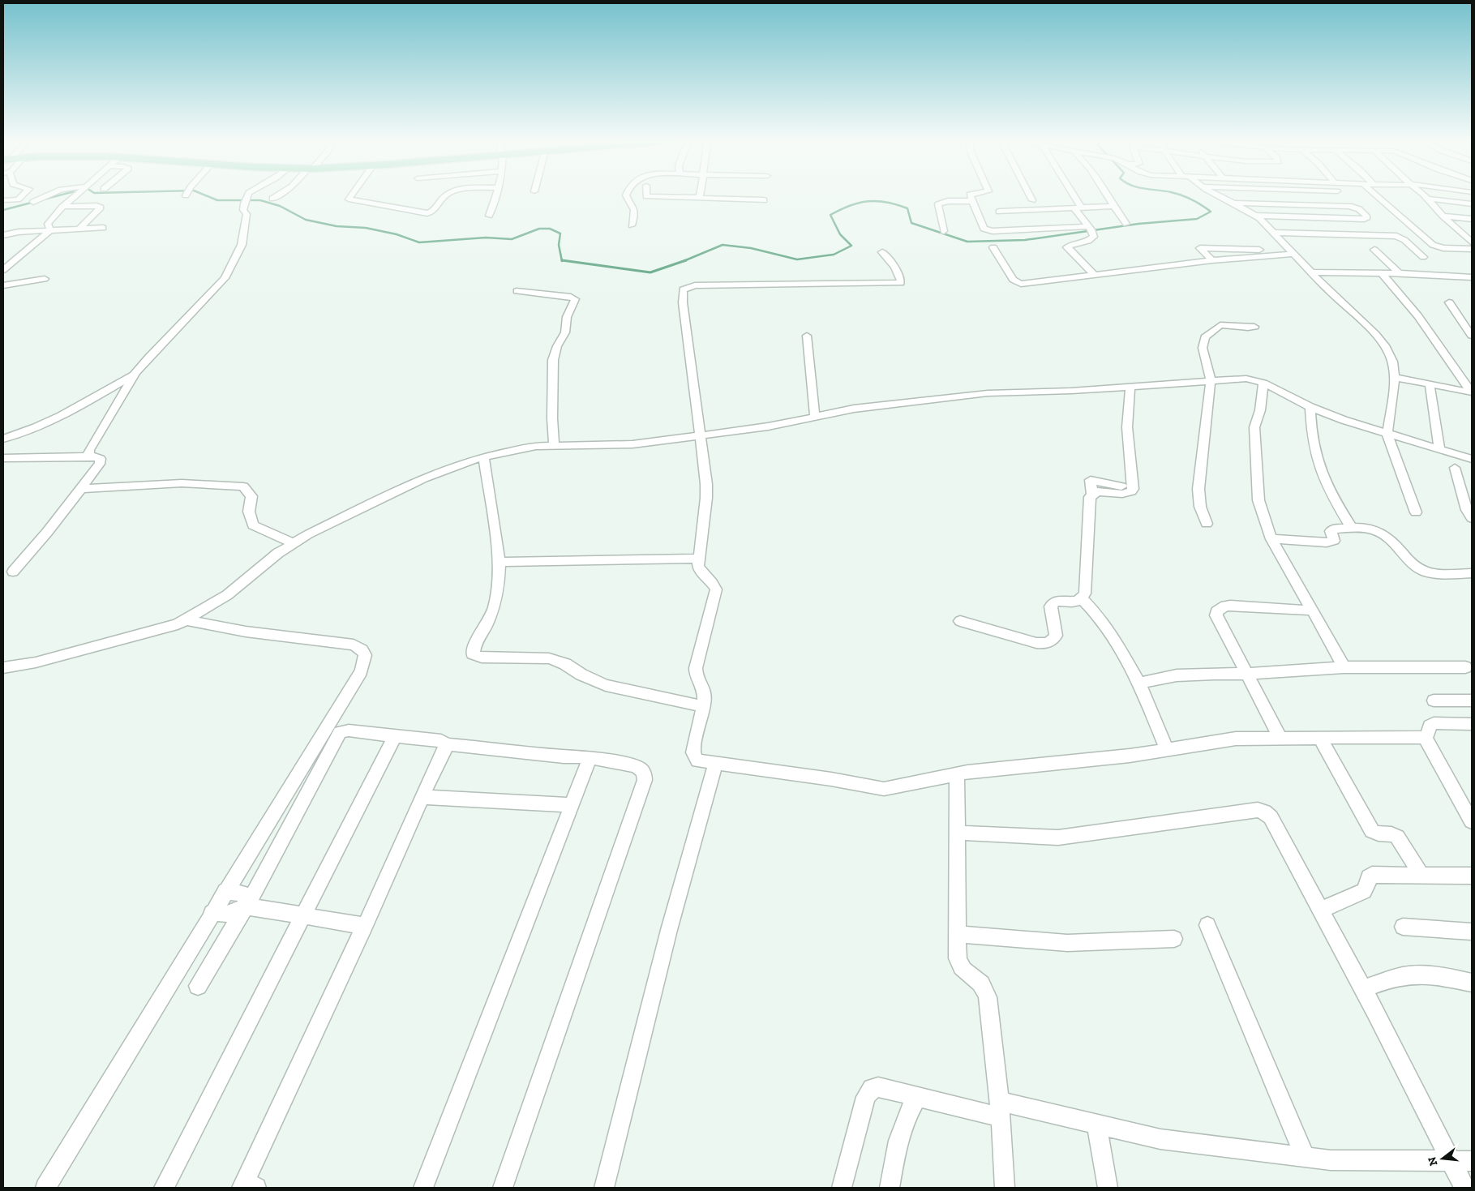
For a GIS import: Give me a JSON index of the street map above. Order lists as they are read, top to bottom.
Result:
{
  "north": "left"
}
